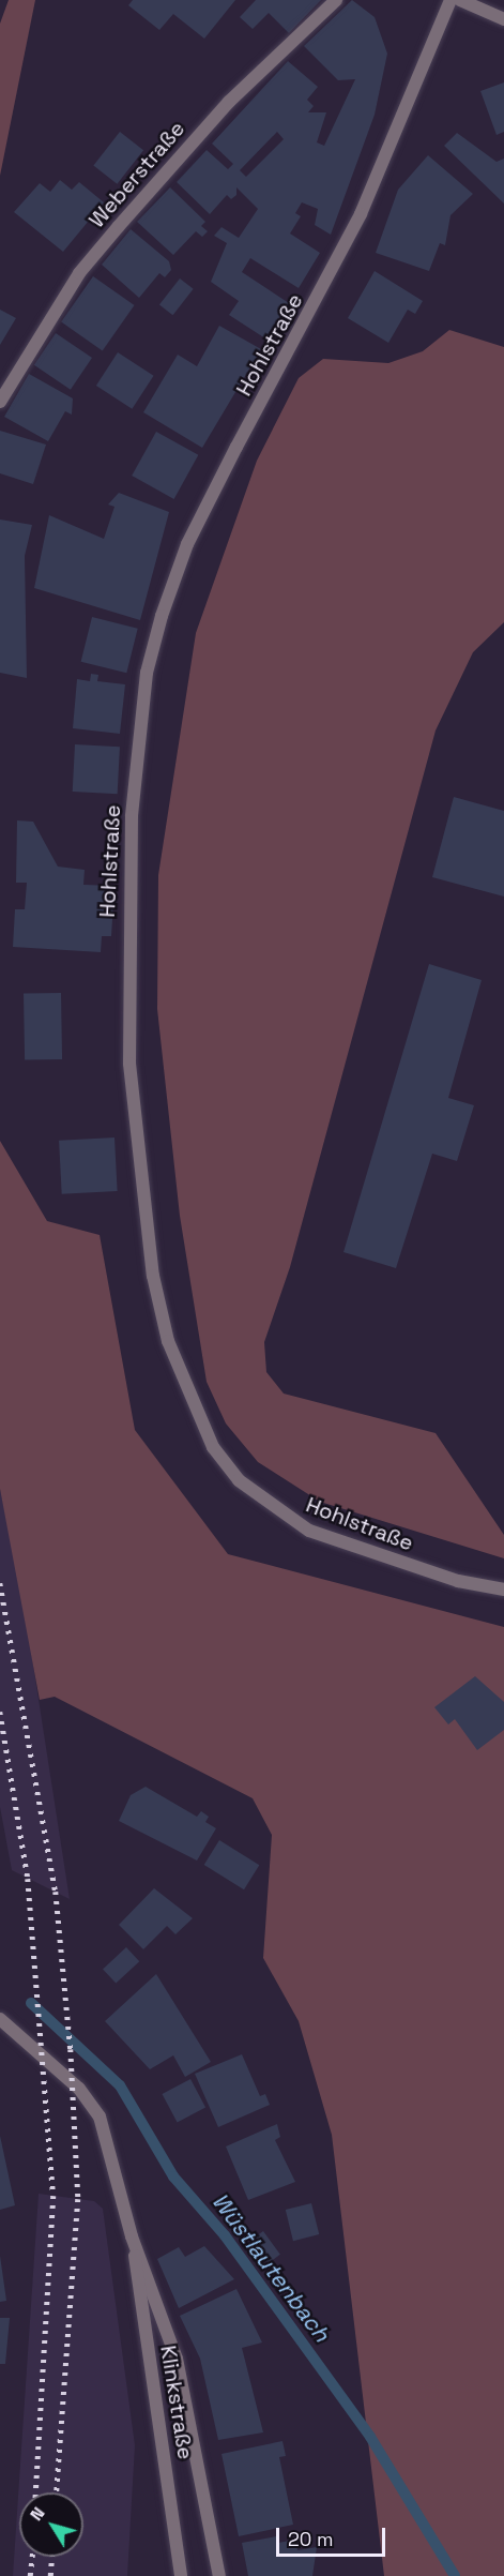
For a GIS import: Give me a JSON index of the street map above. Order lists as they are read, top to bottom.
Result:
{
  "streets": {
    "street": ["Weberstraße", "Hohlstraße", "Klinkstraße"]
  },
  "water": ["Wüstlautenbach"],
  "scale_bar": "20 m",
  "north": "top left"
}
